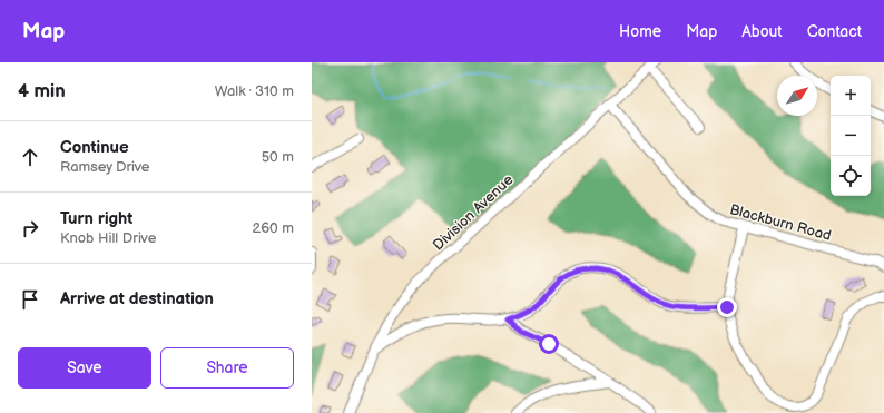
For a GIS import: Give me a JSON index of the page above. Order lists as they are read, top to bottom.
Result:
{
  "streets": {
    "street": ["Division Avenue", "Blackburn Road"]
  },
  "crossings": [
    ["Division Avenue", "Blackburn Road"]
  ],
  "north": "top right",
  "page": {
    "header": "Map",
    "nav": [
      "Home",
      "Map",
      "About",
      "Contact"
    ],
    "heading": ["4 min", "Walk · 310 m"],
    "map_buttons": ["+", "−"],
    "list": [
      ["Continue", "Ramsey Drive", "50 m"],
      ["Turn right", "Knob Hill Drive", "260 m"],
      "Arrive at destination"
    ],
    "buttons": ["Save", "Share"]
  }
}
